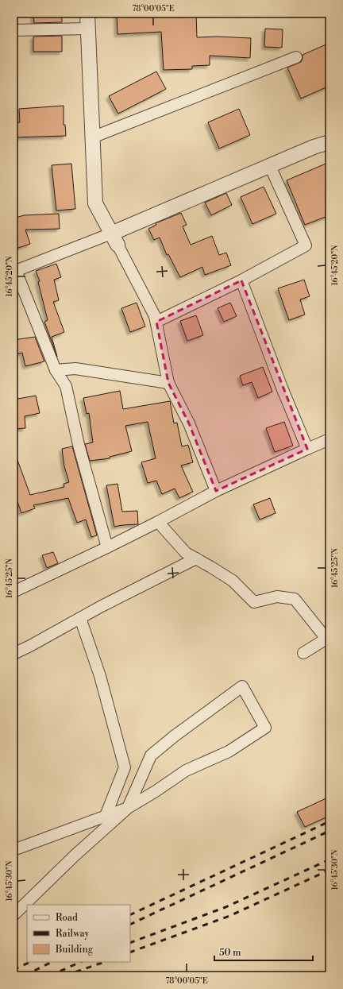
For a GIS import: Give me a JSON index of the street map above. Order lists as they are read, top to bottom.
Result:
{
  "legend": ["Road", "Railway", "Building"],
  "scale_bar": "50 m",
  "coordinates": [
    "78°00'05\"E",
    "16°45'20\"N",
    "16°45'25\"N",
    "16°45'30\"N"
  ]
}
